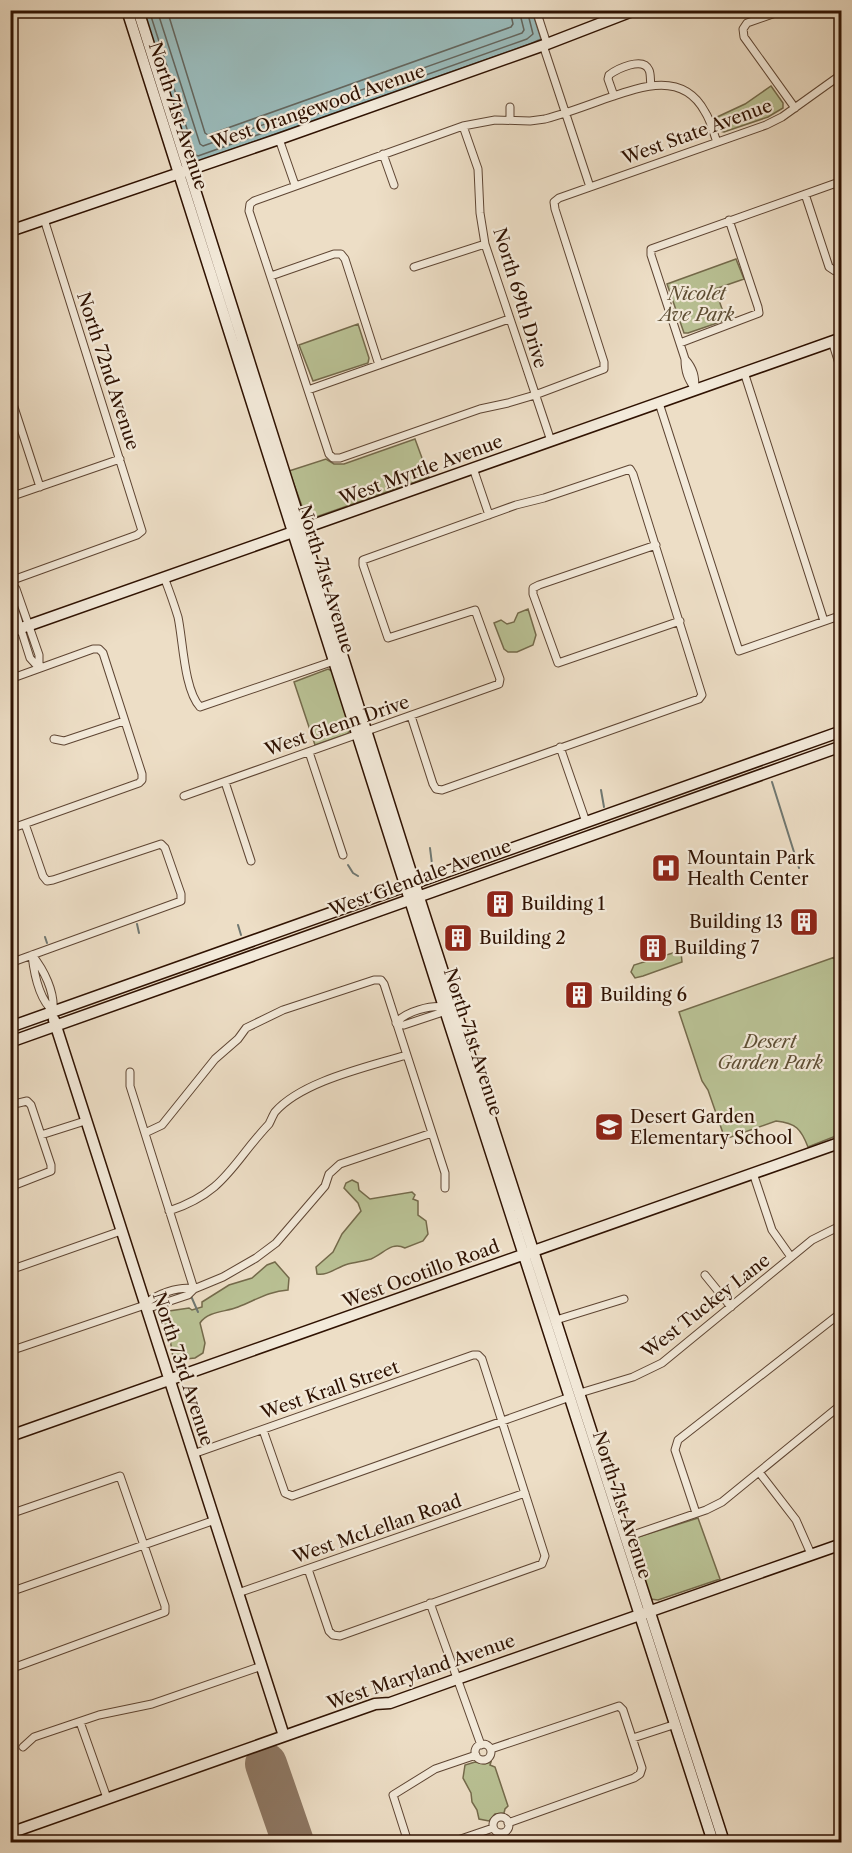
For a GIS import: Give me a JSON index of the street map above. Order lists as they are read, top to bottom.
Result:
{
  "streets": {
    "street": [
      "West Orangewood Avenue",
      "North 71st Avenue",
      "West State Avenue",
      "North 69th Drive",
      "North 72nd Avenue",
      "West Myrtle Avenue",
      "West Glenn Drive",
      "West Glendale Avenue",
      "West Ocotillo Road",
      "West Tuckey Lane",
      "North 73rd Avenue",
      "West Krall Street",
      "West McLellan Road",
      "West Maryland Avenue"
    ]
  },
  "crossings": [
    ["West Orangewood Avenue", "North 71st Avenue"],
    ["West Orangewood Avenue", "North 72nd Avenue"],
    ["North 71st Avenue", "West Myrtle Avenue"],
    ["North 71st Avenue", "West Glenn Drive"],
    ["North 71st Avenue", "West Glendale Avenue"],
    ["North 71st Avenue", "West Ocotillo Road"],
    ["North 71st Avenue", "West Tuckey Lane"],
    ["North 71st Avenue", "West Maryland Avenue"],
    ["West State Avenue", "North 69th Drive"],
    ["North 69th Drive", "West Myrtle Avenue"],
    ["West Glendale Avenue", "North 73rd Avenue"],
    ["West Ocotillo Road", "North 73rd Avenue"],
    ["West Tuckey Lane", "West Krall Street"],
    ["North 73rd Avenue", "West Krall Street"],
    ["North 73rd Avenue", "West McLellan Road"],
    ["North 73rd Avenue", "West Maryland Avenue"]
  ],
  "parks": ["Nicolet Ave Park", "Desert Garden Park"],
  "places": {
    "hospital": ["Mountain Park Health Center"],
    "building": [
      "Building 1",
      "Building 13",
      "Building 2",
      "Building 7",
      "Building 6"
    ],
    "school or university": ["Desert Garden Elementary School"]
  }
}
